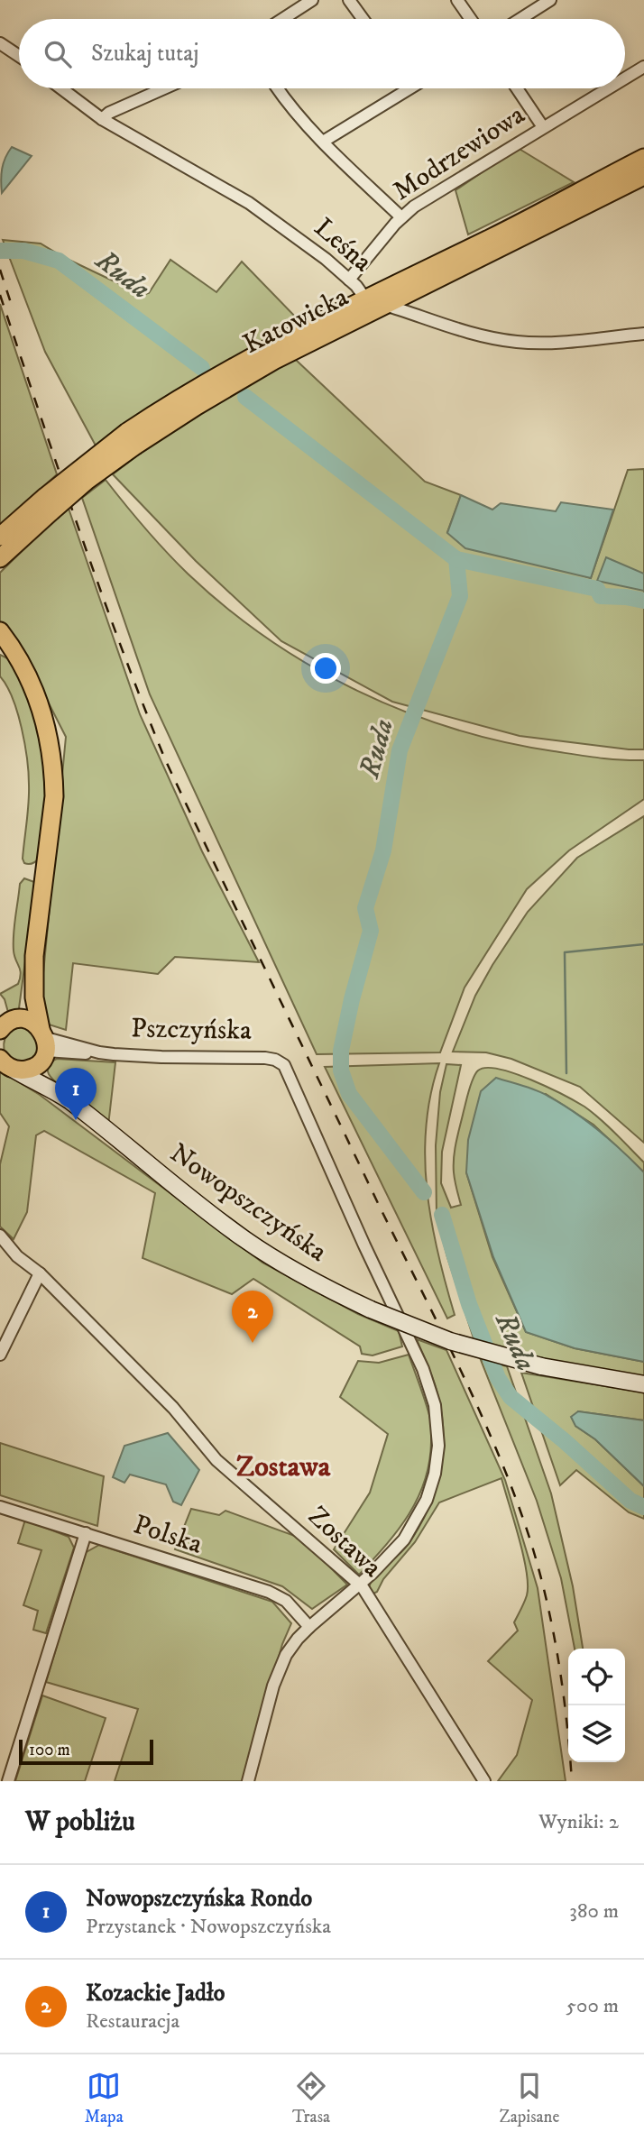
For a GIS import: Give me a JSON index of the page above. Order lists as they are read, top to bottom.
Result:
{
  "streets": {
    "main road": ["Katowicka", "Nowopszczyńska"],
    "street": [
      "Modrzewiowa",
      "Leśna",
      "Pszczyńska",
      "Polska",
      "Zostawa"
    ]
  },
  "crossings": [
    ["Modrzewiowa", "Leśna"],
    ["Leśna", "Katowicka"],
    ["Pszczyńska", "Nowopszczyńska"],
    ["Pszczyńska", "Zostawa"]
  ],
  "districts": ["Zostawa"],
  "water": ["Ruda"],
  "scale_bar": "100 m",
  "page": {
    "search": "Szukaj tutaj",
    "pins": ["1", "2"],
    "scale": "100 m",
    "heading": ["W pobliżu", "Wyniki: 2"],
    "list": [
      {
        "mark": "1",
        "name": "Nowopszczyńska Rondo",
        "note": "Przystanek · Nowopszczyńska",
        "value": "380 m"
      },
      {
        "mark": "2",
        "name": "Kozackie Jadło",
        "note": "Restauracja",
        "value": "500 m"
      }
    ],
    "nav": ["Mapa", "Trasa", "Zapisane"]
  }
}
